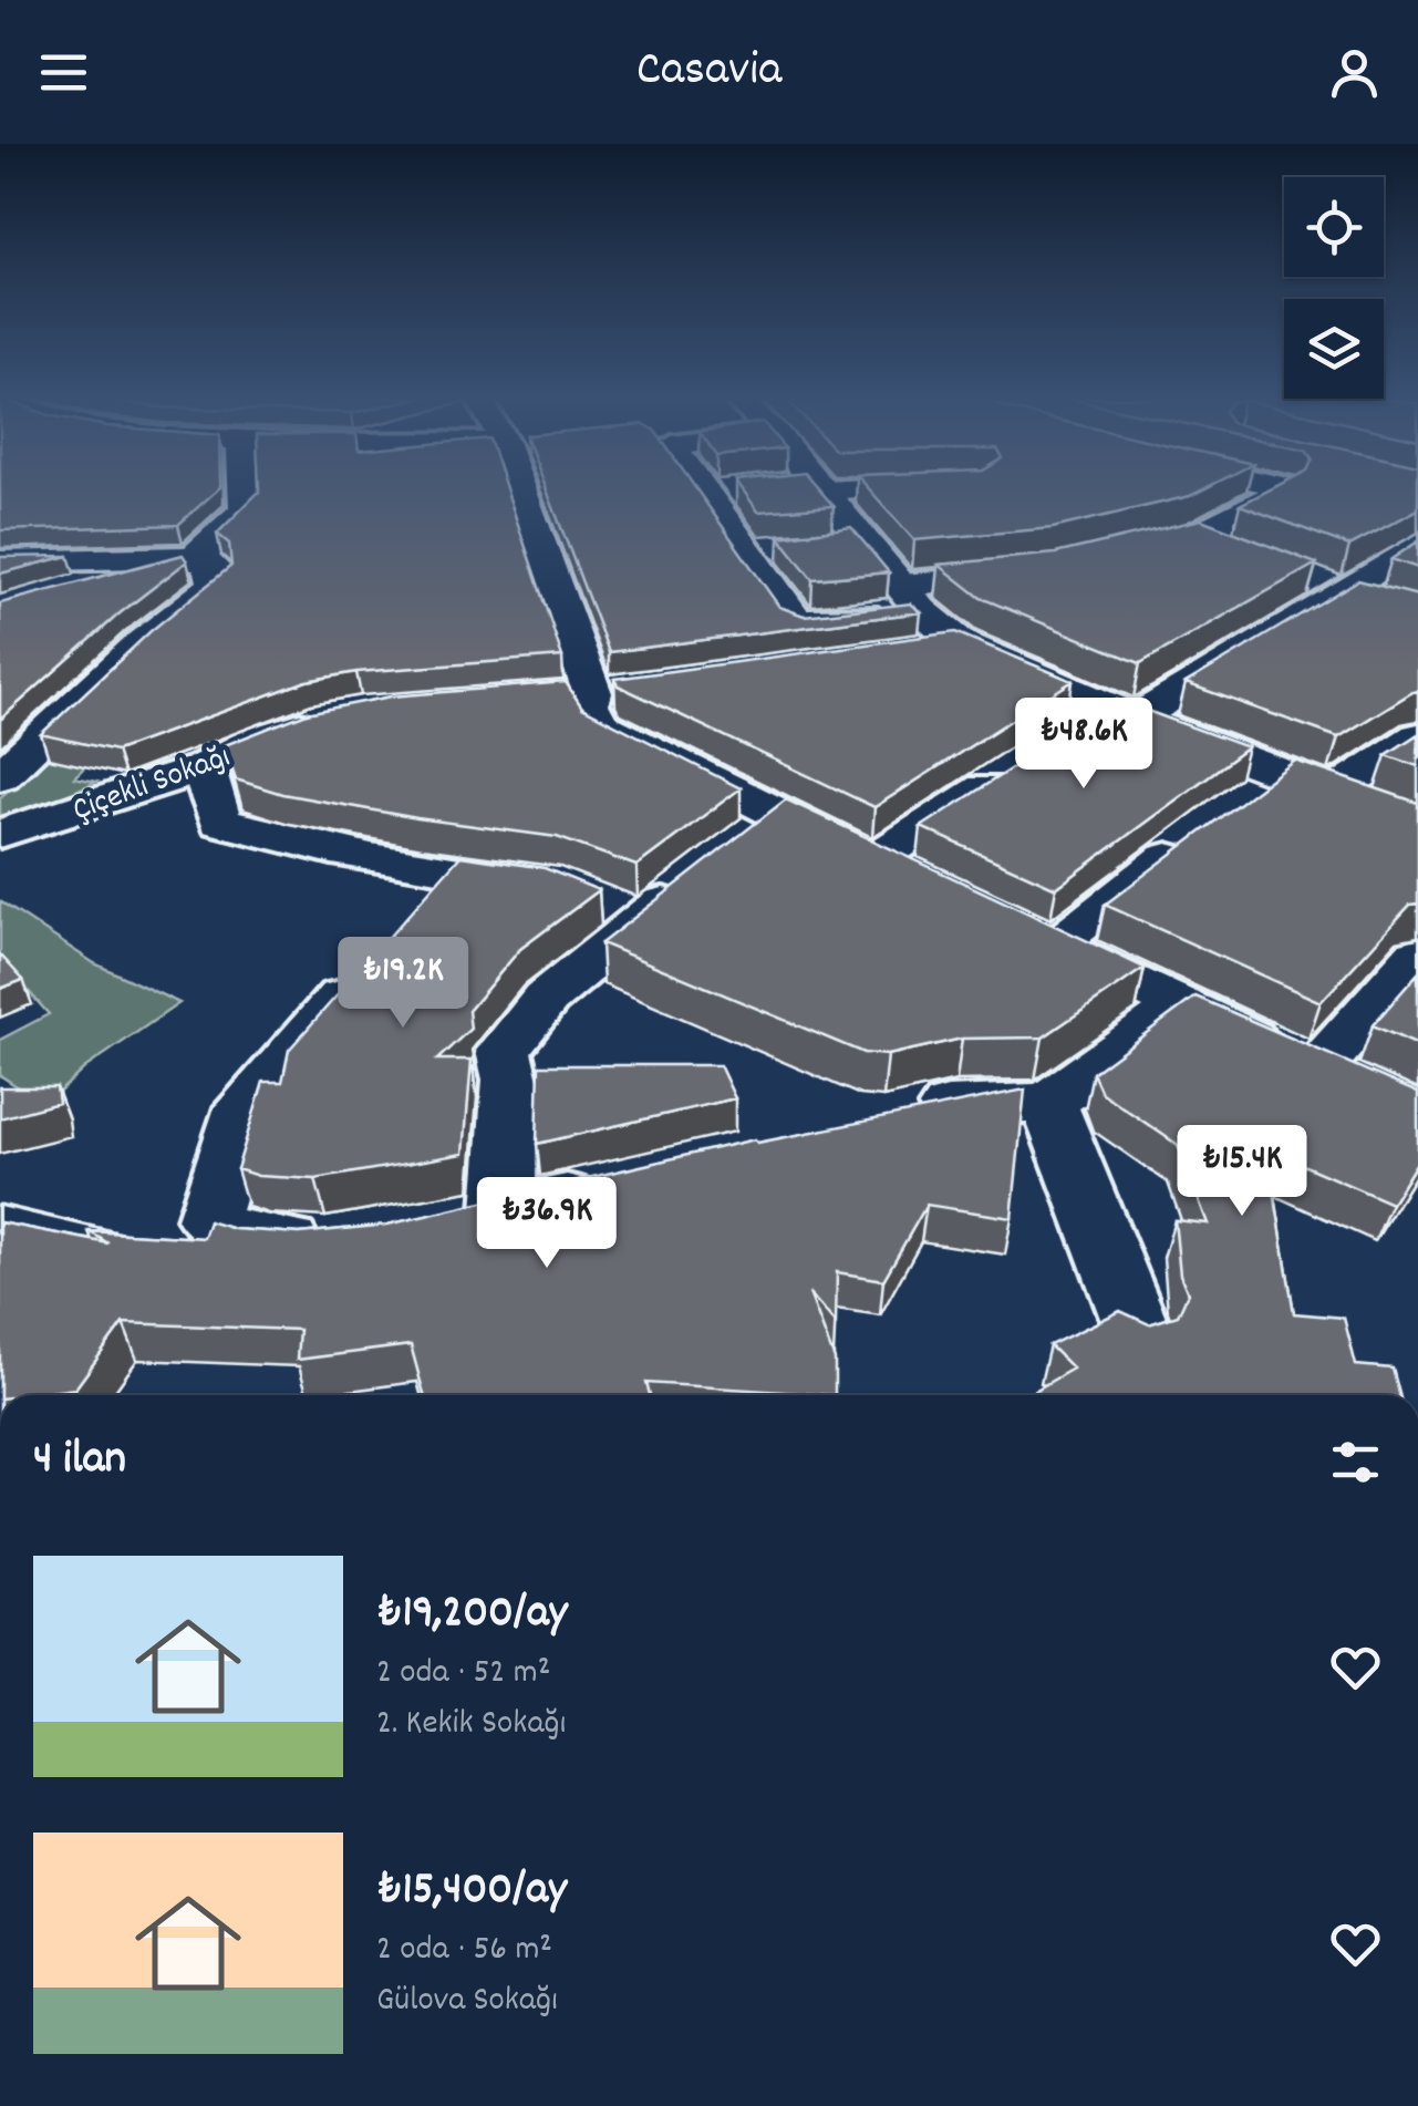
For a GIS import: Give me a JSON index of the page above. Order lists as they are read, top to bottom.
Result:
{
  "streets": {
    "street": ["Çiçekli Sokağı"]
  },
  "page": {
    "header": "Casavia",
    "price": [
      "₺48.6K",
      "₺19.2K",
      "₺15.4K",
      "₺36.9K"
    ],
    "heading": "4 ilan",
    "list": [
      {
        "name": "₺19,200/ay",
        "note": "2 oda · 52 m² · 2. Kekik Sokağı"
      },
      {
        "name": "₺15,400/ay",
        "note": "2 oda · 56 m² · Gülova Sokağı"
      }
    ]
  }
}
